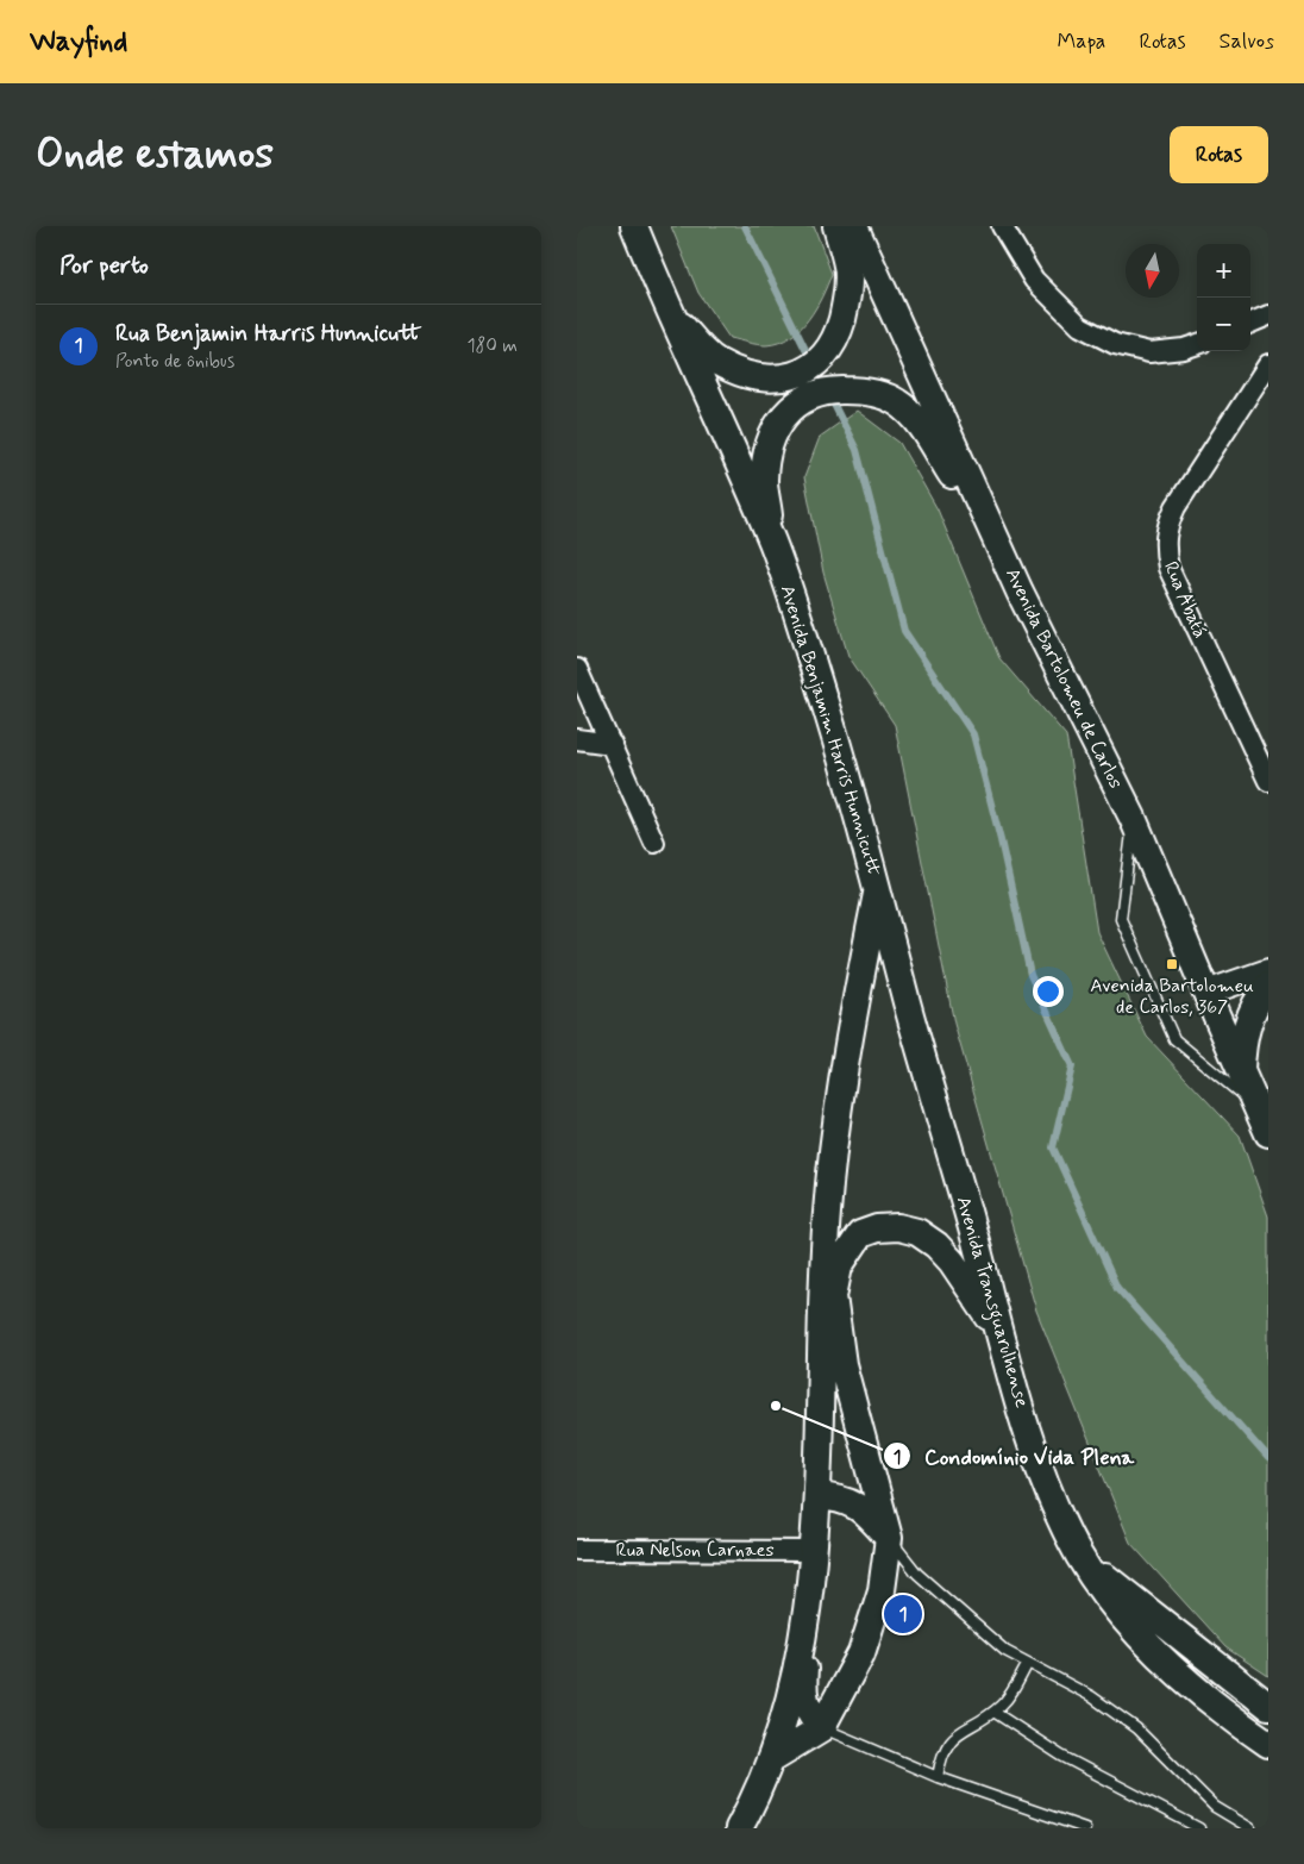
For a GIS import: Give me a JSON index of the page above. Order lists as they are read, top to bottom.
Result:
{
  "streets": {
    "main road": ["Avenida Bartolomeu de Carlos", "Avenida Benjamim Harris Hunnicutt", "Avenida Transguarulhense"],
    "street": ["Rua Abatá", "Rua Nelson Carnaes"]
  },
  "crossings": [
    ["Avenida Benjamim Harris Hunnicutt", "Avenida Transguarulhense"],
    ["Avenida Benjamim Harris Hunnicutt", "Rua Nelson Carnaes"]
  ],
  "places": {
    "transit": ["Avenida Bartolomeu de Carlos, 367"],
    "other": ["Condomínio Vida Plena"]
  },
  "north": "bottom",
  "page": {
    "header": "Wayfind",
    "nav": ["Mapa", "Rotas", "Salvos"],
    "buttons": "Rotas",
    "title": "Onde estamos",
    "heading": "Por perto",
    "map_buttons": ["+", "−"],
    "list": [
      {
        "mark": "1",
        "name": "Rua Benjamin Harris Hunnicutt",
        "note": "Ponto de ônibus",
        "value": "180 m"
      }
    ],
    "pins": "1"
  }
}
